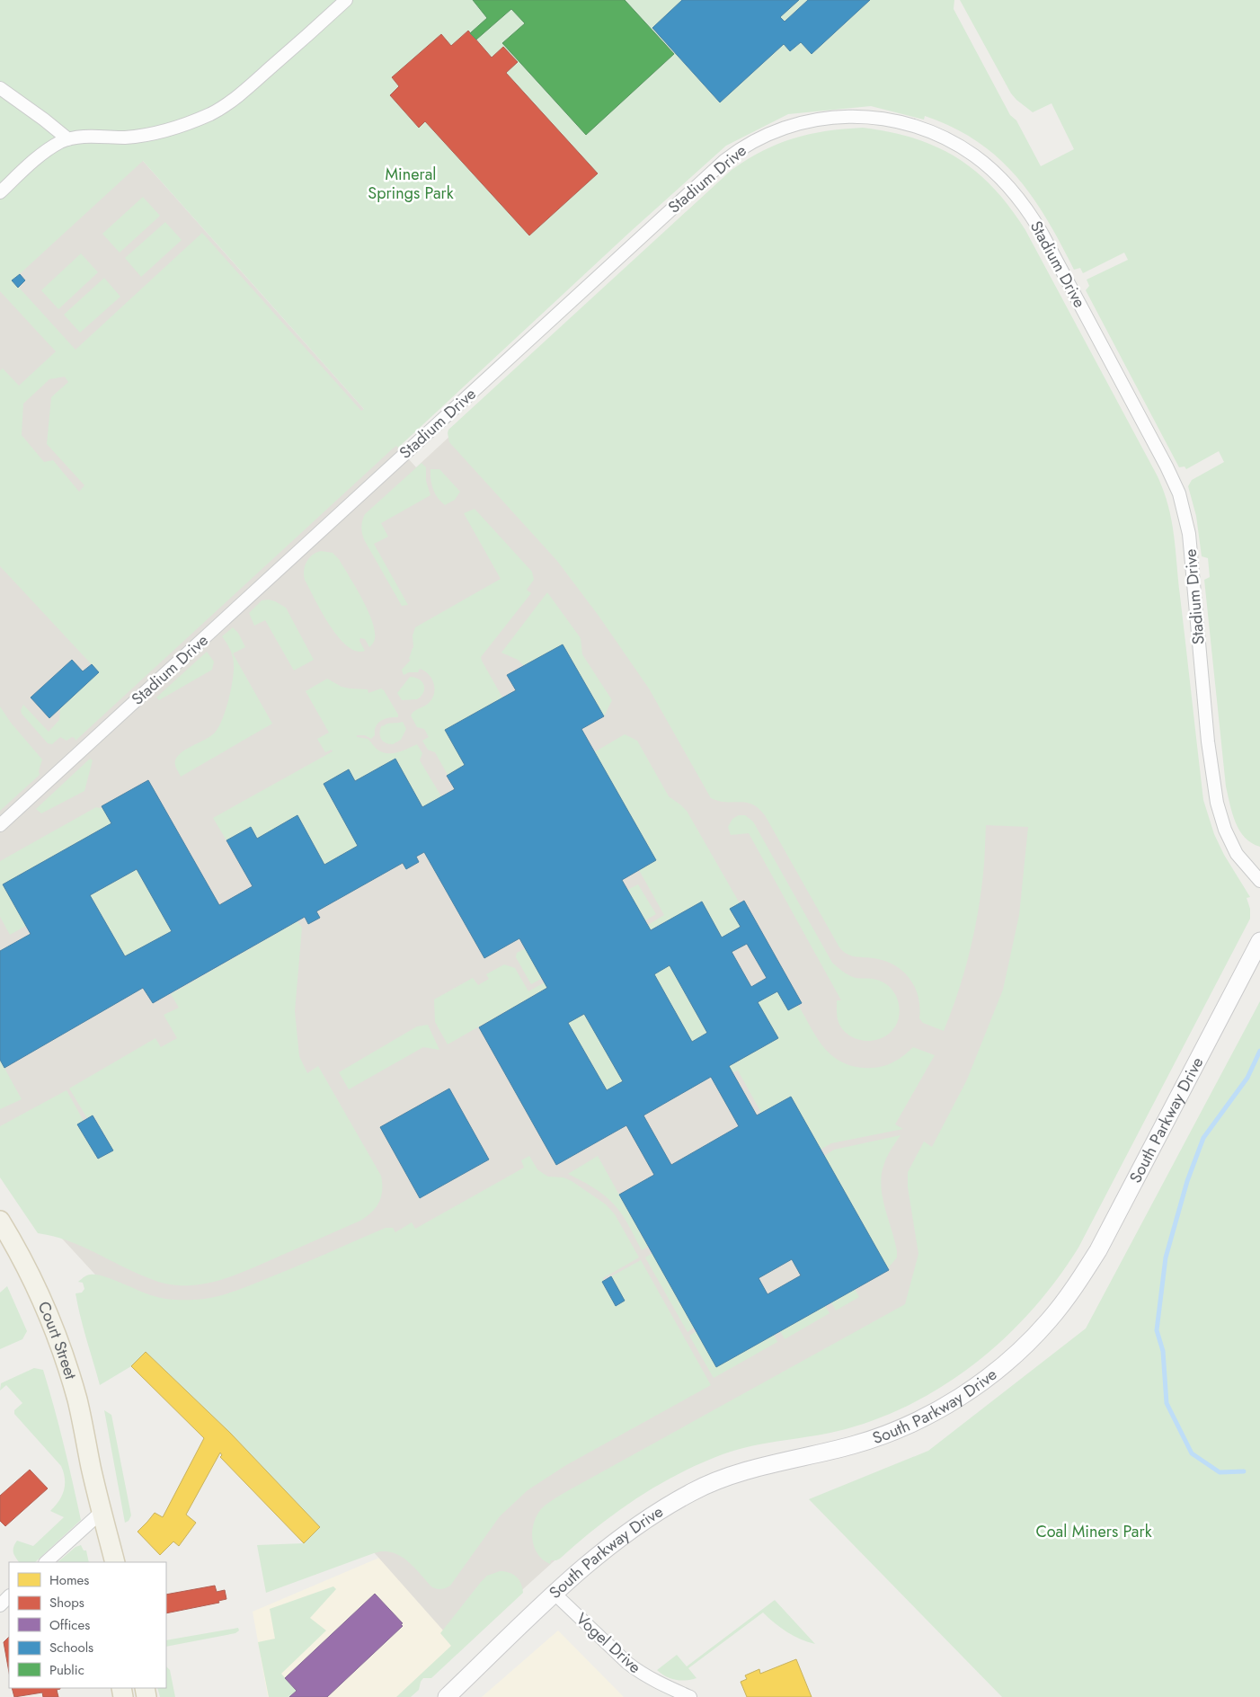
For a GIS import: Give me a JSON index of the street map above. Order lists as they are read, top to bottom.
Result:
{
  "streets": {
    "main road": ["South Parkway Drive", "Court Street"],
    "street": ["Stadium Drive", "Vogel Drive"]
  },
  "crossings": [
    ["South Parkway Drive", "Vogel Drive"]
  ],
  "parks": ["Mineral Springs Park", "Coal Miners Park"],
  "legend": [
    "Homes",
    "Shops",
    "Offices",
    "Schools",
    "Public"
  ]
}
